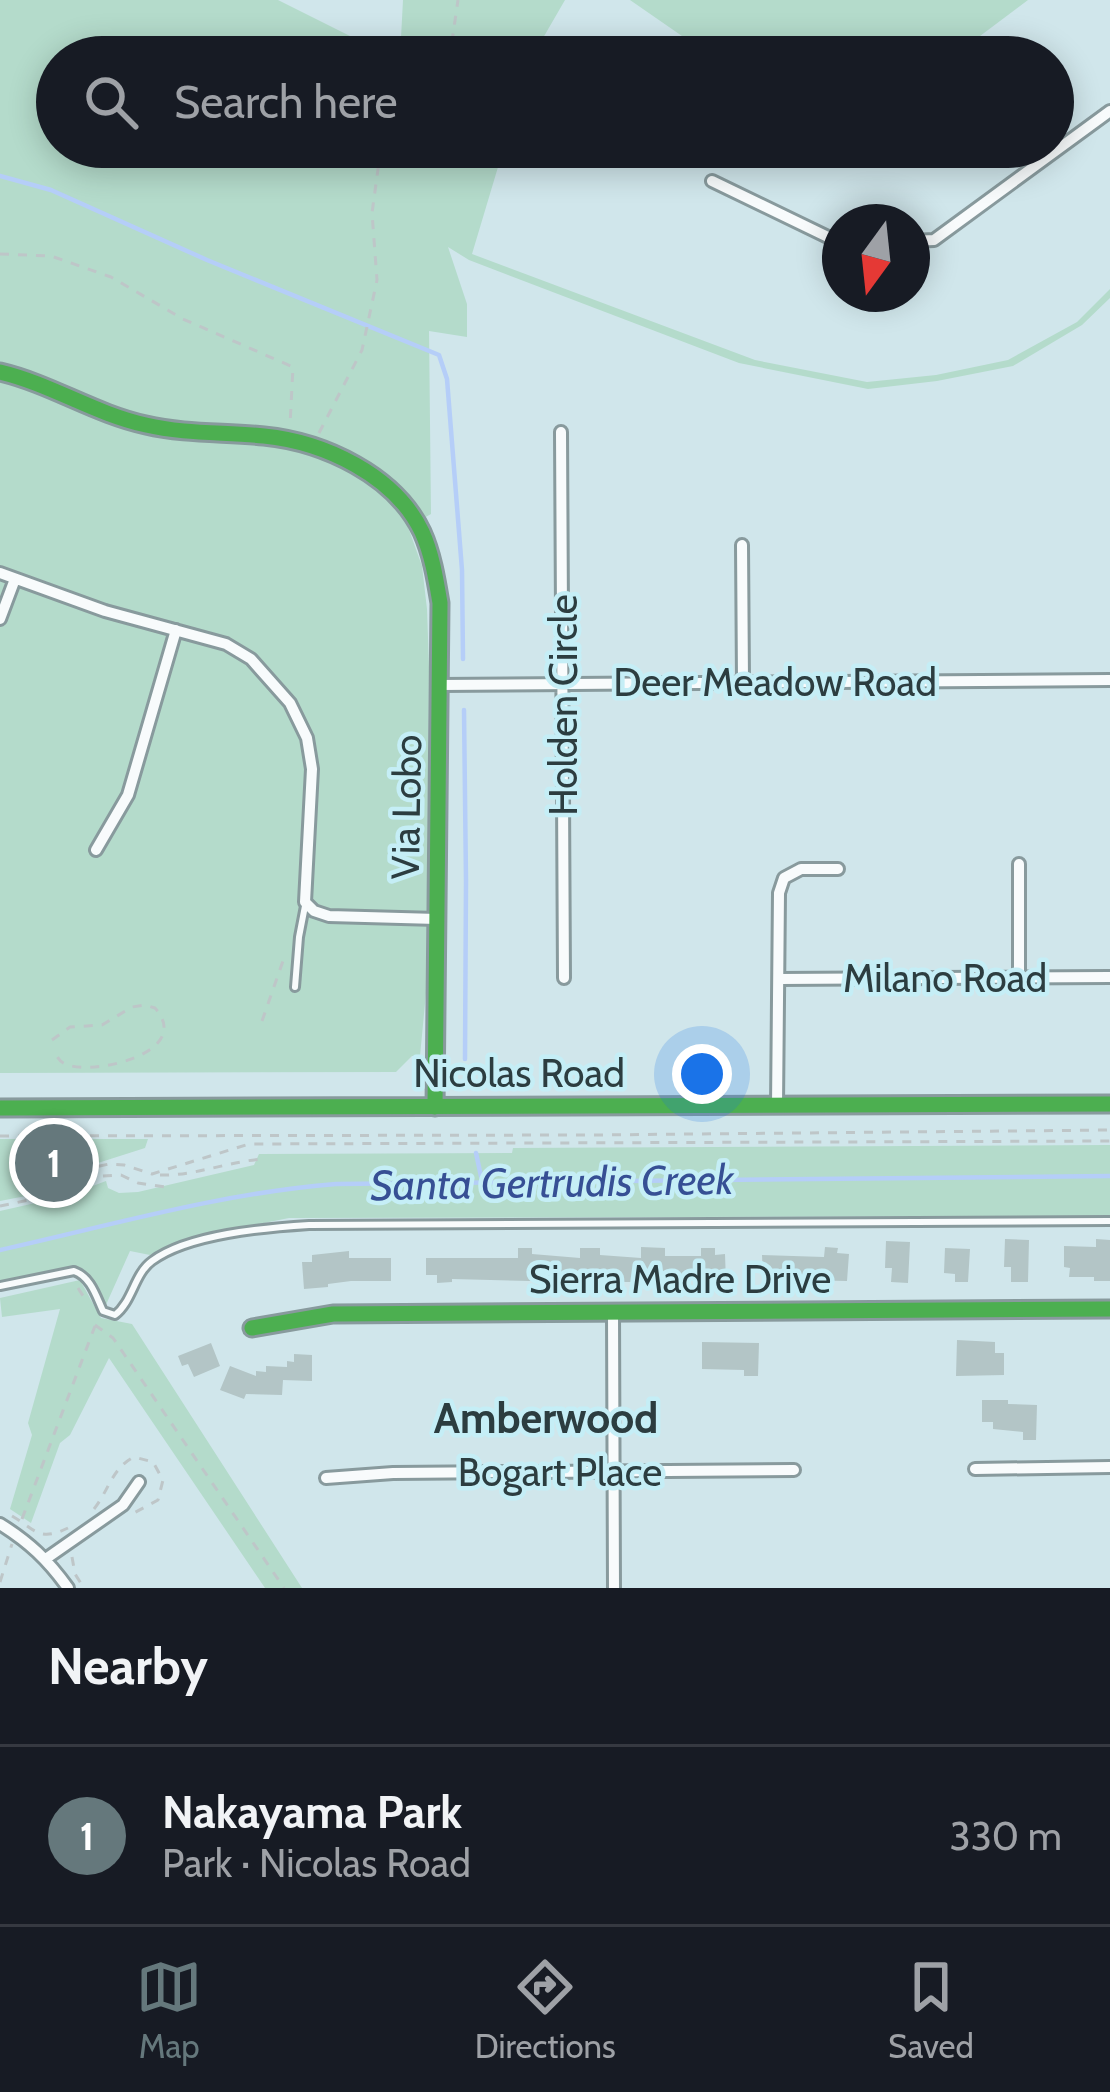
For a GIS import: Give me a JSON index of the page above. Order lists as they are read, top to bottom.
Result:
{
  "streets": {
    "street": [
      "Deer Meadow Road",
      "Holden Circle",
      "Via Lobo",
      "Milano Road",
      "Nicolas Road",
      "Sierra Madre Drive",
      "Bogart Place"
    ]
  },
  "crossings": [
    ["Deer Meadow Road", "Holden Circle"],
    ["Deer Meadow Road", "Via Lobo"],
    ["Via Lobo", "Nicolas Road"]
  ],
  "districts": ["Amberwood"],
  "water": ["Santa Gertrudis Creek"],
  "north": "bottom",
  "page": {
    "search": "Search here",
    "pins": "1",
    "heading": "Nearby",
    "list": [
      {
        "mark": "1",
        "name": "Nakayama Park",
        "note": "Park · Nicolas Road",
        "value": "330 m"
      }
    ],
    "nav": ["Map", "Directions", "Saved"]
  }
}
